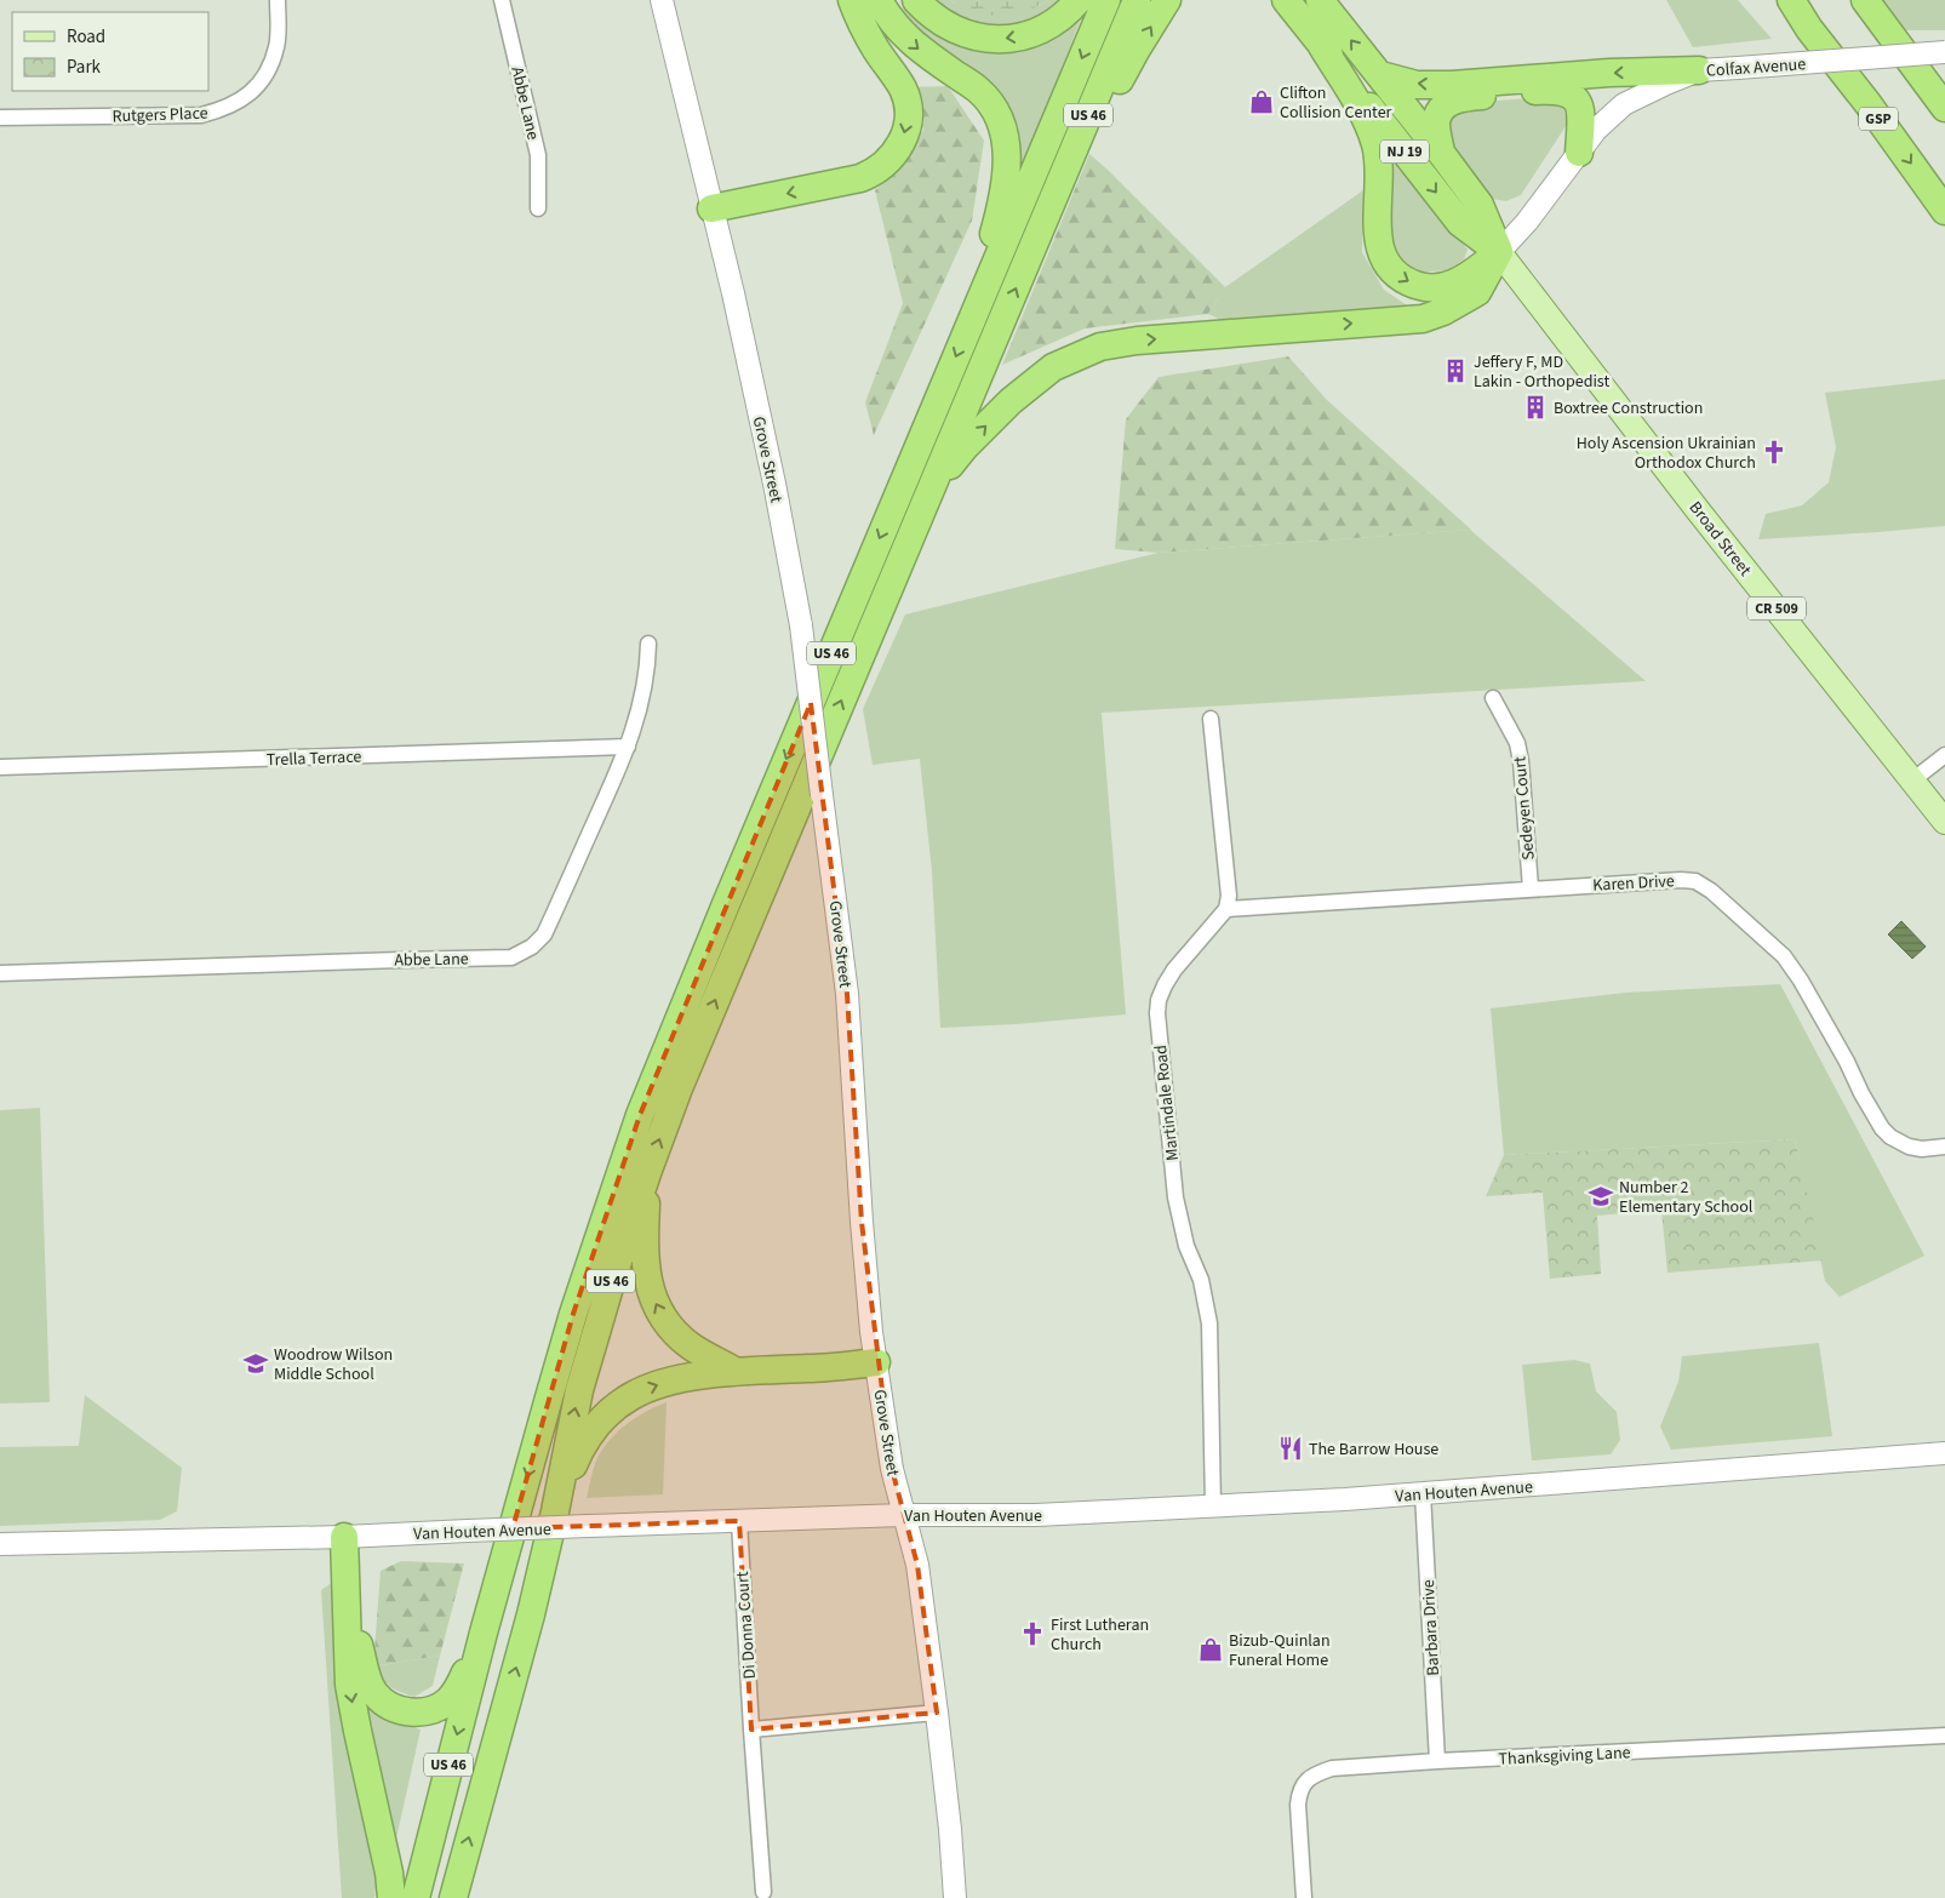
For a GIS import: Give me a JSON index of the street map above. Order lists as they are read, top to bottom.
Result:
{
  "streets": {
    "highway": ["US 46", "GSP", "NJ 19"],
    "main road": ["Broad Street", "CR 509"],
    "street": [
      "Colfax Avenue",
      "Abbe Lane",
      "Rutgers Place",
      "Grove Street",
      "Trella Terrace",
      "Sedeyen Court",
      "Karen Drive",
      "Martindale Road",
      "Van Houten Avenue",
      "Di Donna Court",
      "Barbara Drive",
      "Thanksgiving Lane"
    ]
  },
  "crossings": [
    ["Colfax Avenue", "NJ 19"],
    ["Colfax Avenue", "Broad Street"],
    ["Abbe Lane", "Trella Terrace"],
    ["NJ 19", "Broad Street"],
    ["Grove Street", "Van Houten Avenue"],
    ["Sedeyen Court", "Karen Drive"],
    ["Karen Drive", "Martindale Road"],
    ["Martindale Road", "Van Houten Avenue"],
    ["Van Houten Avenue", "Di Donna Court"],
    ["Van Houten Avenue", "Barbara Drive"],
    ["Barbara Drive", "Thanksgiving Lane"]
  ],
  "places": {
    "shop": ["Clifton Collision Center", "Bizub-Quinlan Funeral Home"],
    "building": ["Jeffery F, MD Lakin - Orthopedist", "Boxtree Construction"],
    "church": ["Holy Ascension Ukrainian Orthodox Church", "First Lutheran Church"],
    "school or university": ["Number 2 Elementary School", "Woodrow Wilson Middle School"],
    "restaurant": ["The Barrow House"]
  },
  "legend": ["Road", "Park"]
}
